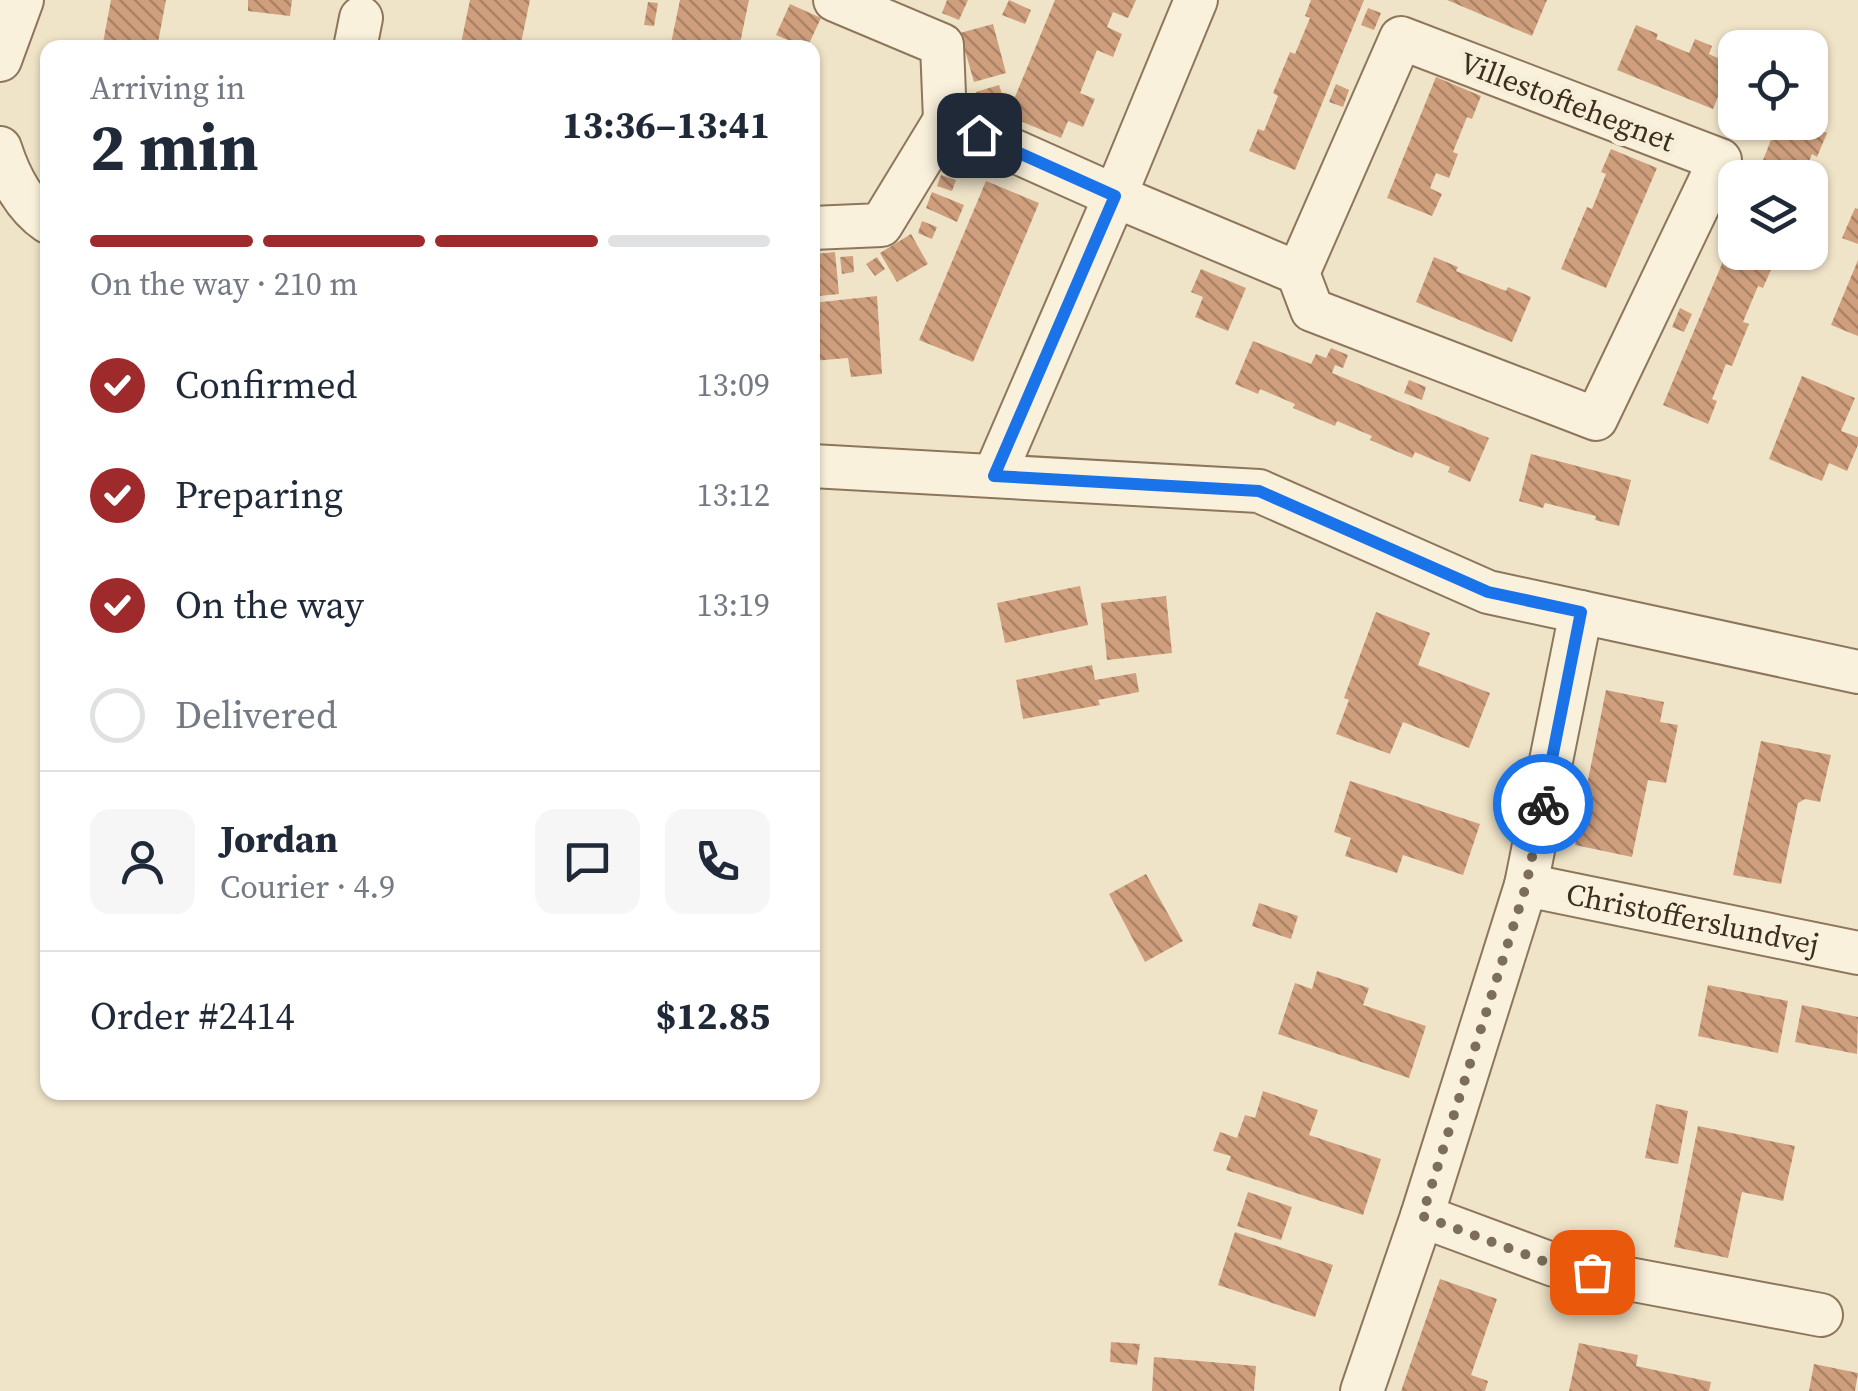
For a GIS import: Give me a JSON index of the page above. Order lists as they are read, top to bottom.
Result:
{
  "streets": {
    "street": ["Villestoftehegnet", "Christofferslundvej"]
  },
  "page": {
    "heading": ["2 min", "Arriving in", "13:36–13:41"],
    "panel": [
      "Jordan",
      "Courier · 4.9",
      "Order #2414",
      "$12.85"
    ],
    "bar": "On the way · 210 m",
    "list": [
      ["Confirmed", "13:09"],
      ["Preparing", "13:12"],
      ["On the way", "13:19"],
      "Delivered"
    ]
  }
}
